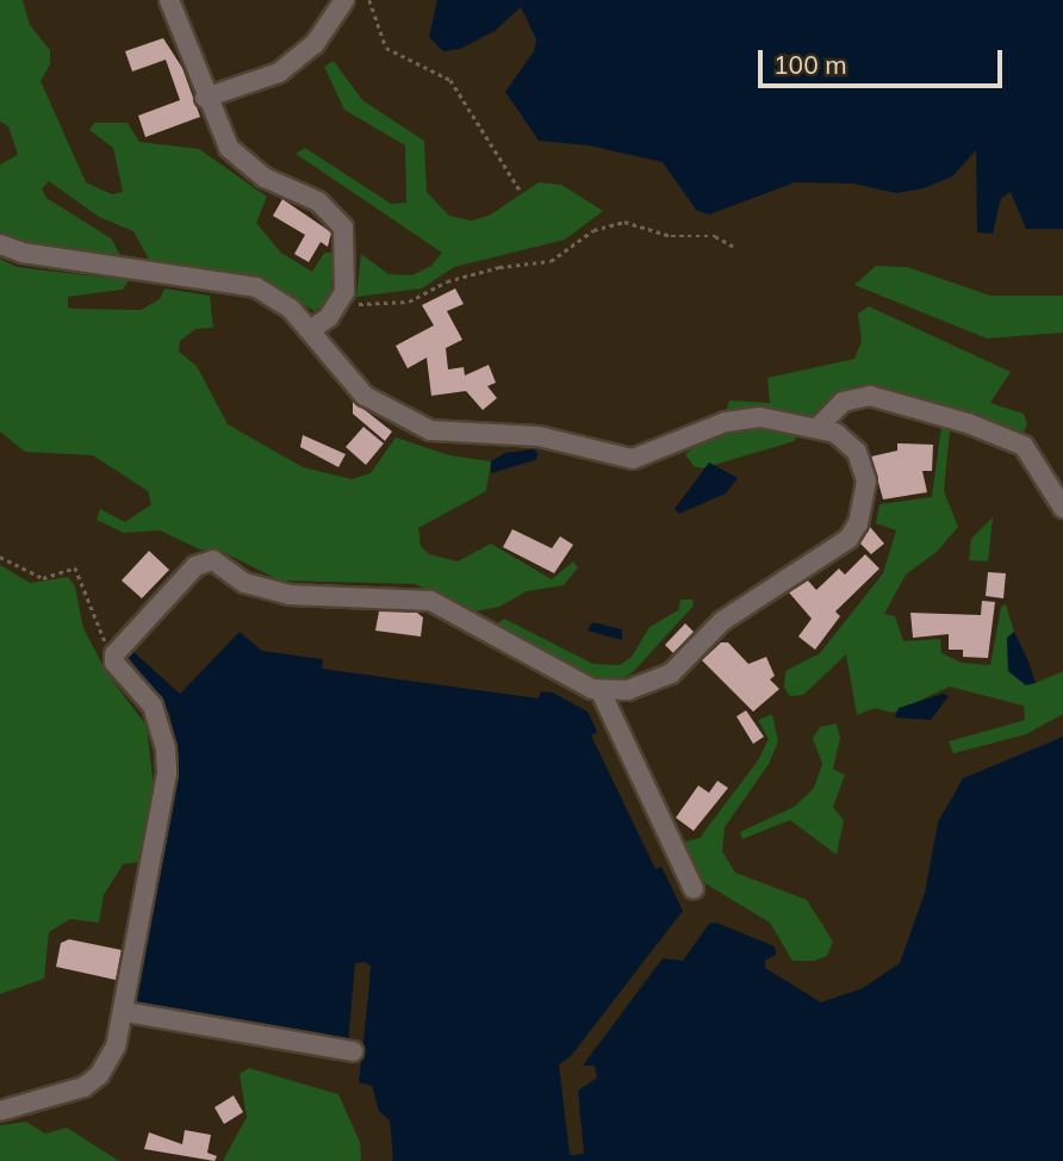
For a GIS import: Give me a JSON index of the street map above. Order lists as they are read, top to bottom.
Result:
{
  "scale_bar": "100 m"
}
